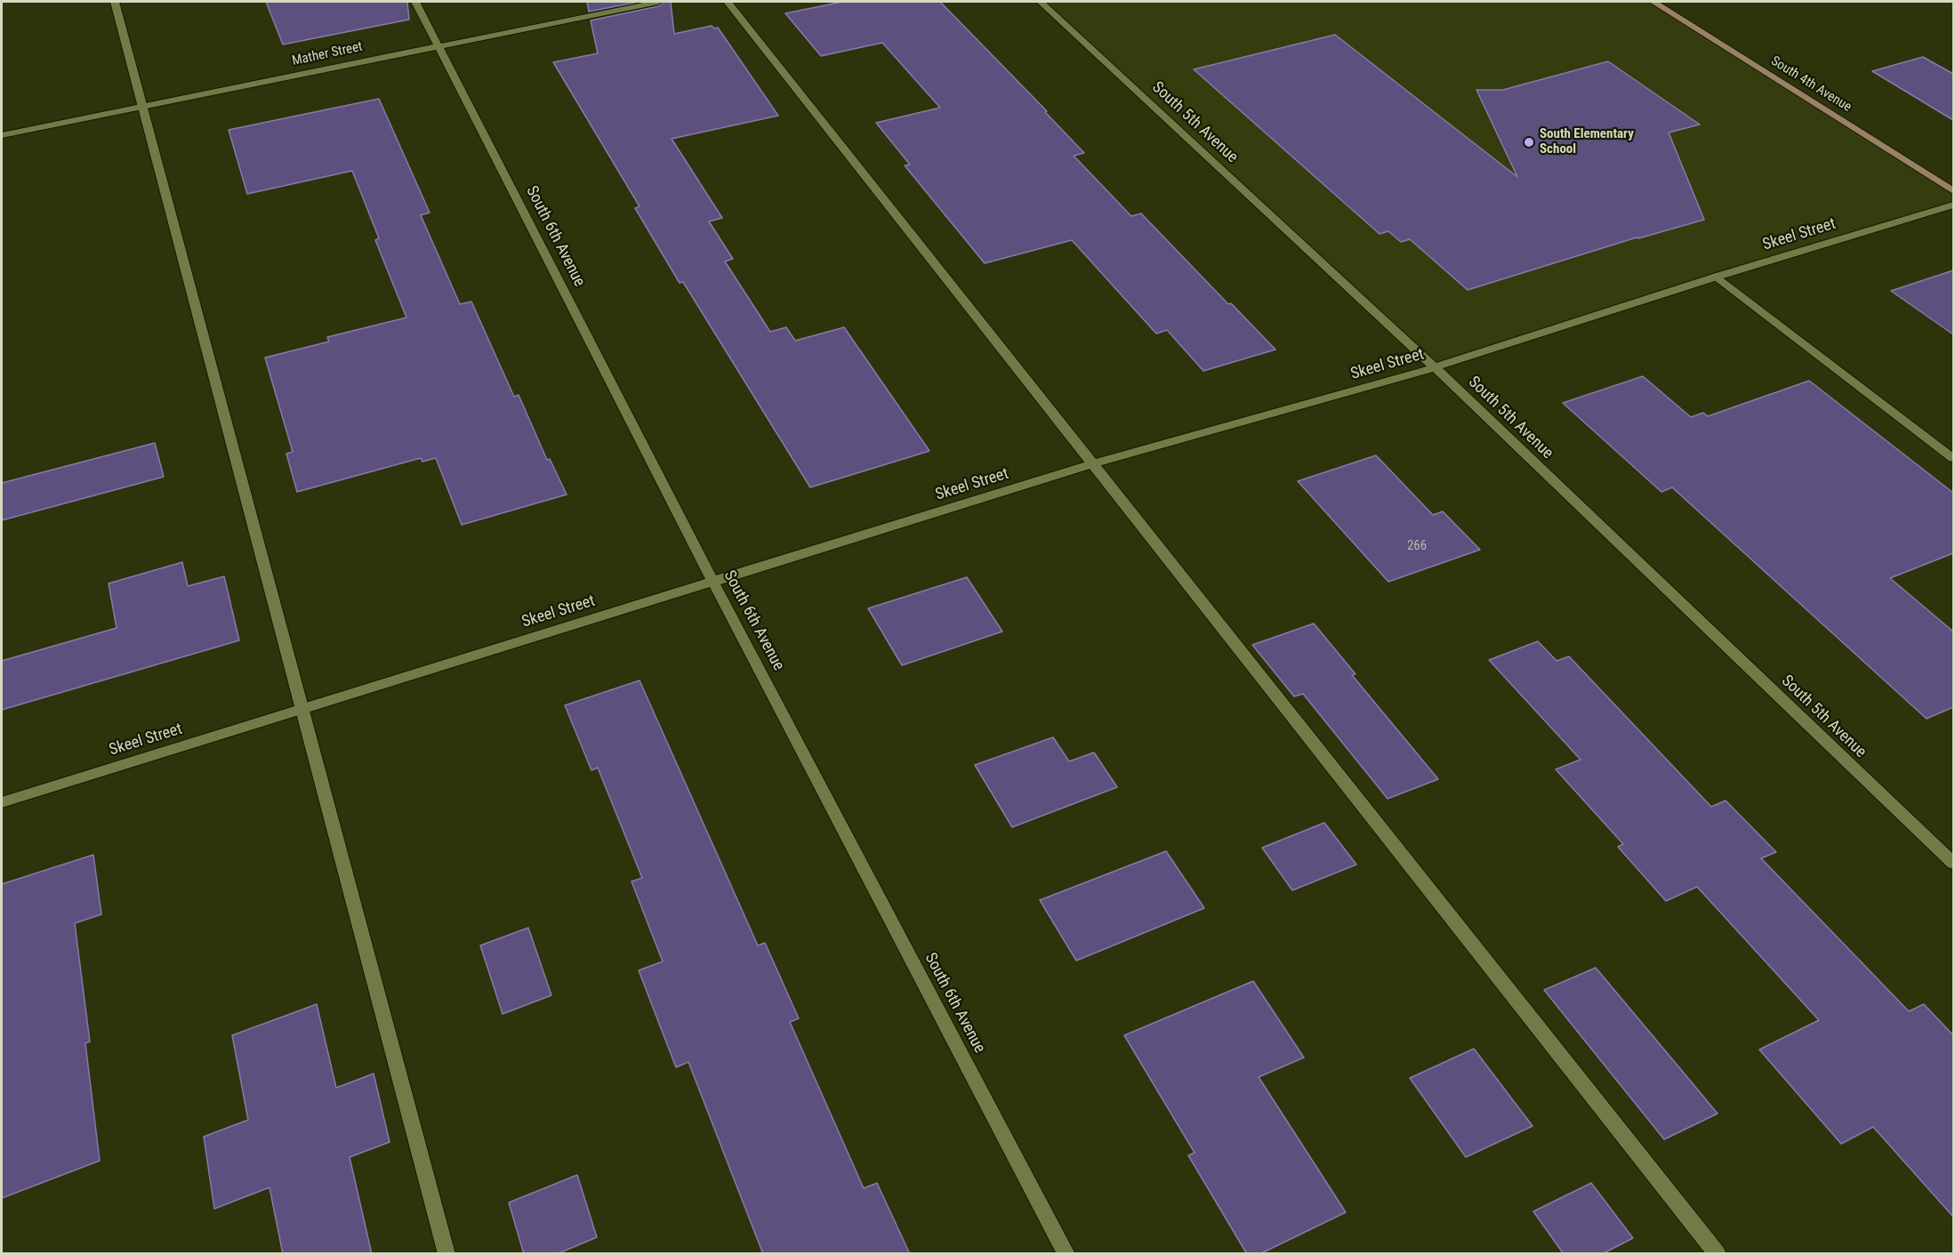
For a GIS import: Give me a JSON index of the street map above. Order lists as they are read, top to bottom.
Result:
{
  "streets": {
    "main road": ["South 4th Avenue"],
    "street": [
      "Mather Street",
      "South 5th Avenue",
      "Skeel Street",
      "South 6th Avenue"
    ]
  },
  "crossings": [
    ["Mather Street", "South 6th Avenue"],
    ["South 5th Avenue", "Skeel Street"],
    ["Skeel Street", "South 6th Avenue"]
  ],
  "places": ["South Elementary School"],
  "house_numbers": ["266"]
}
